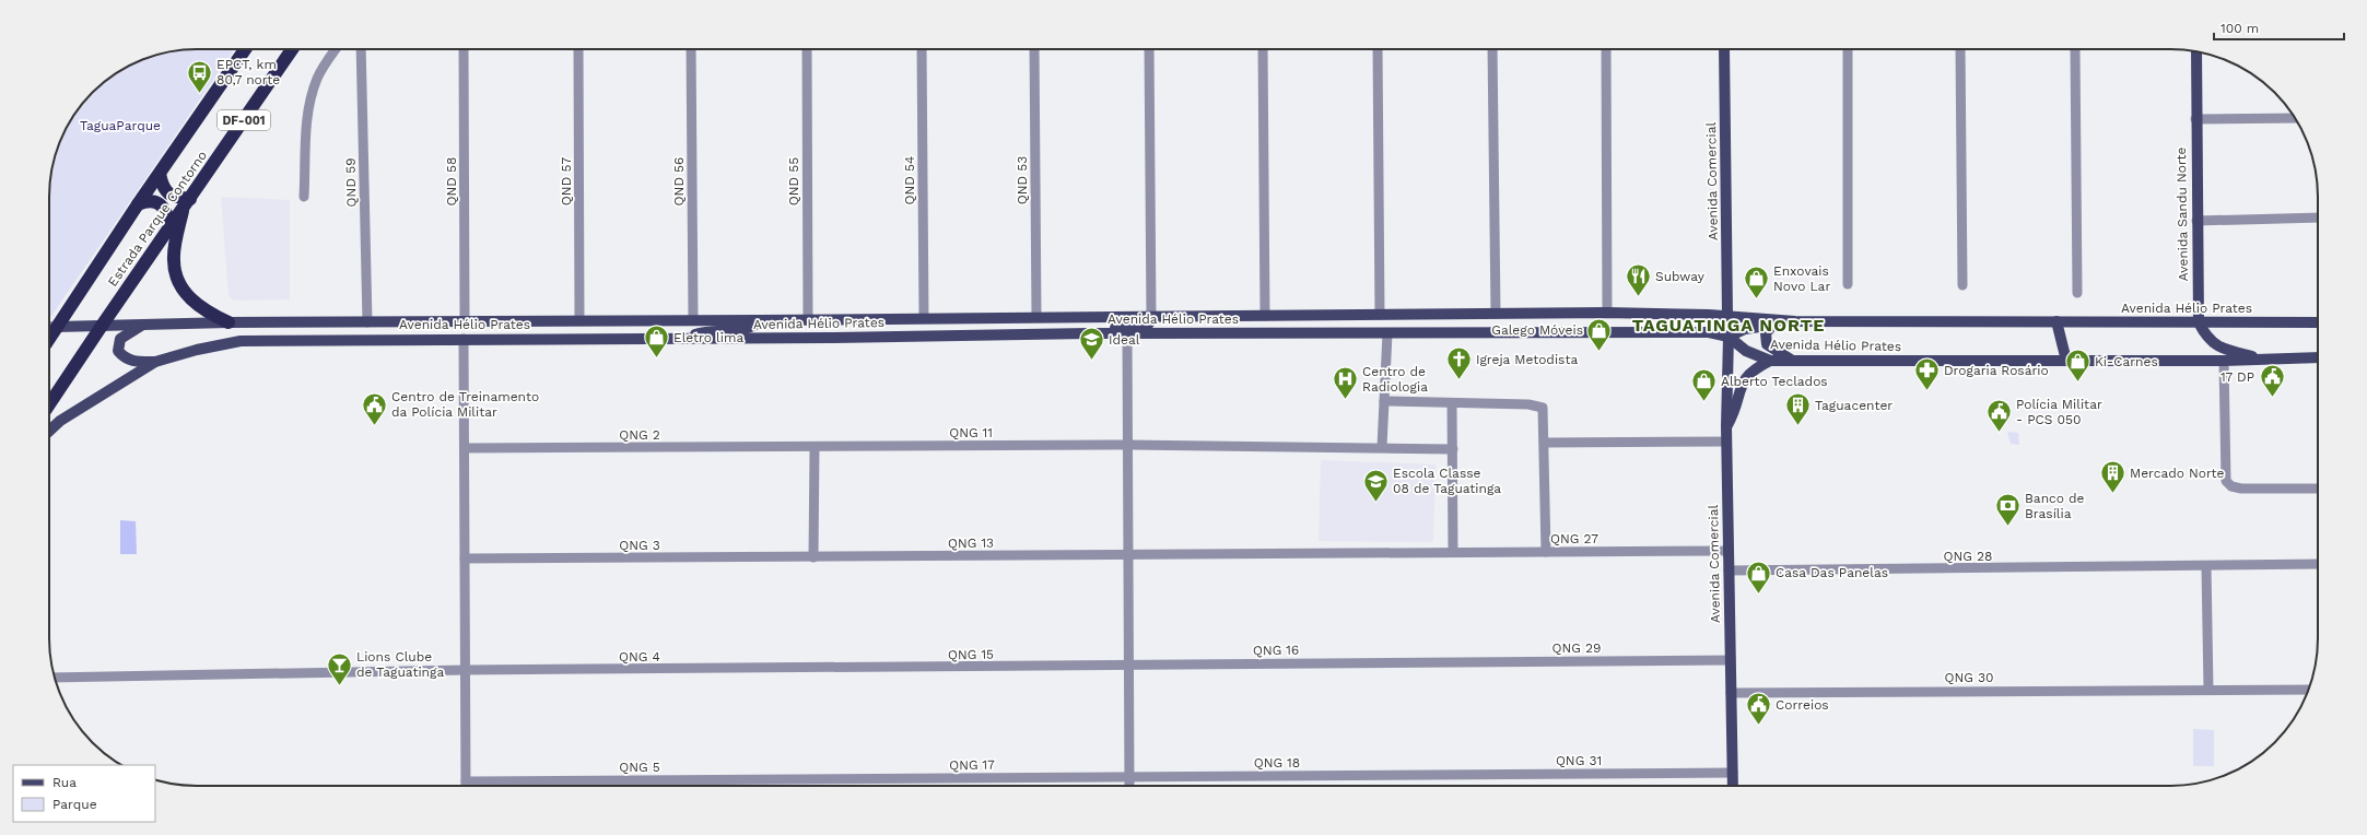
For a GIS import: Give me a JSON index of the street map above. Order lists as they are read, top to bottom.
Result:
{
  "streets": {
    "highway": ["DF-001", "Estrada Parque Contorno"],
    "main road": ["Avenida Comercial", "Avenida Sandu Norte", "Avenida Hélio Prates"],
    "street": [
      "QND 54",
      "QND 53",
      "QND 58",
      "QND 57",
      "QND 56",
      "QND 55",
      "QND 59",
      "QNG 11",
      "QNG 2",
      "QNG 27",
      "QNG 13",
      "QNG 3",
      "QNG 28",
      "QNG 29",
      "QNG 16",
      "QNG 15",
      "QNG 4",
      "QNG 30",
      "QNG 31",
      "QNG 18",
      "QNG 17",
      "QNG 5"
    ]
  },
  "crossings": [
    ["QND 54", "Avenida Hélio Prates"],
    ["QND 53", "Avenida Hélio Prates"],
    ["QND 58", "Avenida Hélio Prates"],
    ["QND 57", "Avenida Hélio Prates"],
    ["QND 56", "Avenida Hélio Prates"],
    ["QND 55", "Avenida Hélio Prates"],
    ["Avenida Comercial", "Avenida Hélio Prates"],
    ["Avenida Comercial", "QNG 27"],
    ["Avenida Comercial", "QNG 28"],
    ["Avenida Comercial", "QNG 29"],
    ["Avenida Comercial", "QNG 30"],
    ["Avenida Comercial", "QNG 31"],
    ["QND 59", "Avenida Hélio Prates"],
    ["Avenida Sandu Norte", "Avenida Hélio Prates"],
    ["Estrada Parque Contorno", "Avenida Hélio Prates"],
    ["QNG 11", "QNG 2"],
    ["QNG 27", "QNG 13"],
    ["QNG 13", "QNG 3"],
    ["QNG 29", "QNG 16"],
    ["QNG 16", "QNG 15"],
    ["QNG 15", "QNG 4"],
    ["QNG 31", "QNG 18"],
    ["QNG 18", "QNG 17"],
    ["QNG 17", "QNG 5"]
  ],
  "districts": ["TAGUATINGA NORTE"],
  "parks": ["TaguaParque"],
  "places": {
    "bus stop": ["EPCT, km 80,7 norte"],
    "restaurant": ["Subway"],
    "shop": [
      "Enxovais Novo Lar",
      "Galego Móveis",
      "Eletro lima",
      "Ki-Carnes",
      "Alberto Teclados",
      "Casa Das Panelas"
    ],
    "school or university": ["Ideal", "Escola Classe 08 de Taguatinga"],
    "church": ["Igreja Metodista"],
    "pharmacy": ["Drogaria Rosário"],
    "public building": [
      "17 DP",
      "Centro de Treinamento da Polícia Militar",
      "Polícia Militar - PCS 050",
      "Correios"
    ],
    "hospital": ["Centro de Radiologia"],
    "building": ["Taguacenter", "Mercado Norte"],
    "bank": ["Banco de Brasília"],
    "bar": ["Lions Clube de Taguatinga"]
  },
  "legend": ["Rua", "Parque"],
  "scale_bar": "100 m"
}
